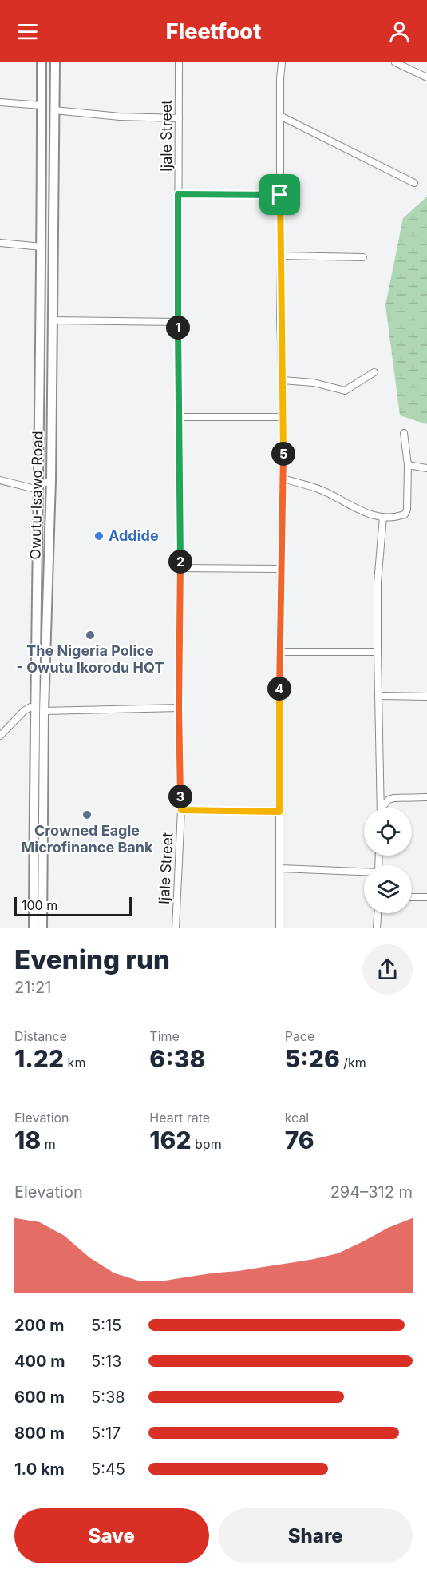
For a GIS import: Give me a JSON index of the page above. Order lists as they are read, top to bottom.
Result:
{
  "streets": {
    "street": ["Ijale Street", "Owutu-Isawo Road"]
  },
  "places": ["Addide", "The Nigeria Police - Owutu Ikorodu HQT", "Crowned Eagle Microfinance Bank"],
  "scale_bar": "100 m",
  "page": {
    "header": "Fleetfoot",
    "pins": [
      "1",
      "5",
      "2",
      "4",
      "3"
    ],
    "scale": "100 m",
    "heading": ["Evening run", "21:21"],
    "stats": [
      ["Distance", "1.22 km"],
      ["Time", "6:38"],
      ["Pace", "5:26 /km"],
      ["Elevation", "18 m"],
      ["Heart rate", "162 bpm"],
      ["kcal", "76"]
    ],
    "chart": ["Elevation", "294–312 m"],
    "list": [
      {
        "name": "200 m",
        "note": "5:15"
      },
      {
        "name": "400 m",
        "note": "5:13"
      },
      {
        "name": "600 m",
        "note": "5:38"
      },
      {
        "name": "800 m",
        "note": "5:17"
      },
      {
        "name": "1.0 km",
        "note": "5:45"
      }
    ],
    "buttons": ["Save", "Share"]
  }
}
